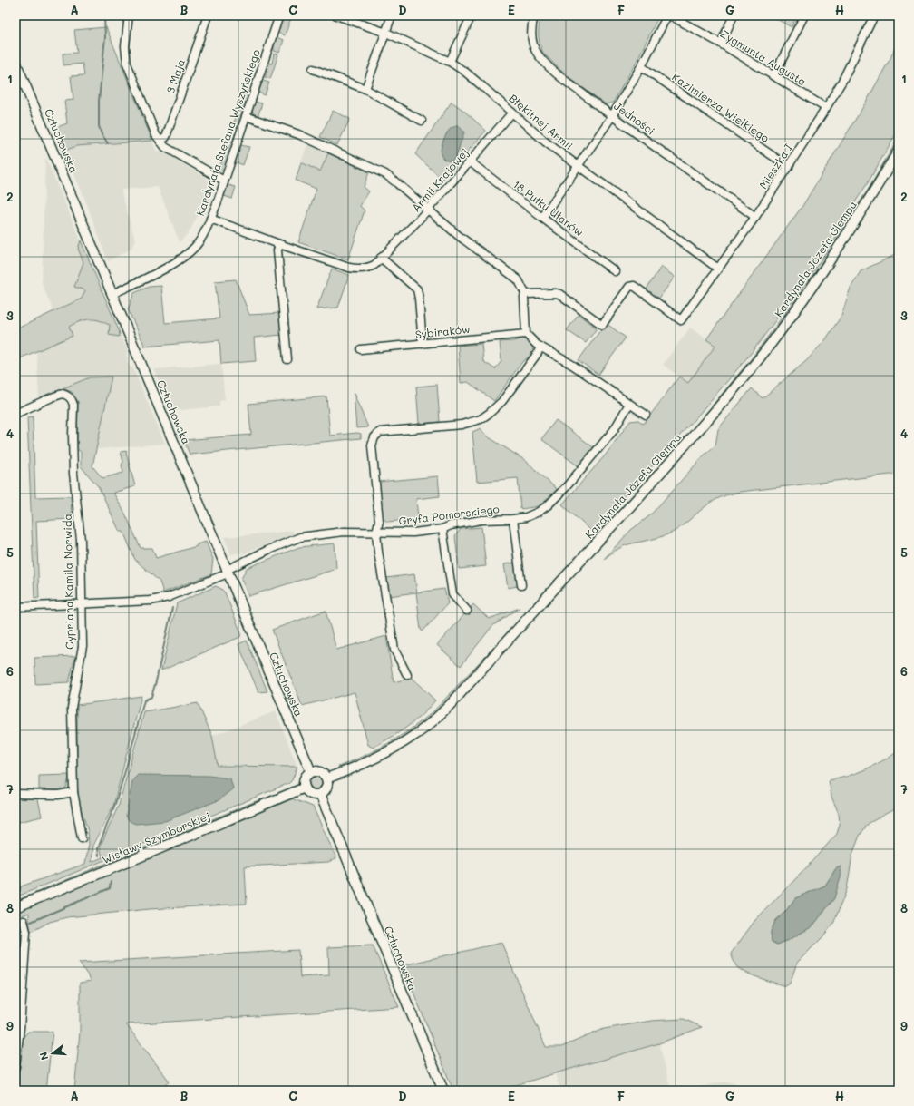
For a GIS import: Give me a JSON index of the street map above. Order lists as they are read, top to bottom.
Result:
{
  "streets": {
    "main road": ["Człuchowska", "Kardynała Józefa Glempa", "Wisławy Szymborskiej"],
    "street": [
      "Zygmunta Augusta",
      "3 Maja",
      "Kazimierza Wielkiego",
      "Jedności",
      "Błękitnej Armii",
      "Kardynała Stefana Wyszyńskiego",
      "Mieszka I",
      "Armii Krajowej",
      "18 Pułku Ułanów",
      "Sybiraków",
      "Gryfa Pomorskiego",
      "Cypriana Kamila Norwida"
    ]
  },
  "crossings": [
    ["Zygmunta Augusta", "Mieszka I"],
    ["Kazimierza Wielkiego", "Mieszka I"],
    ["Jedności", "Mieszka I"],
    ["Błękitnej Armii", "Mieszka I"],
    ["Błękitnej Armii", "Armii Krajowej"],
    ["Kardynała Stefana Wyszyńskiego", "Człuchowska"],
    ["Kardynała Stefana Wyszyńskiego", "Armii Krajowej"],
    ["Człuchowska", "Kardynała Józefa Glempa"],
    ["Człuchowska", "Gryfa Pomorskiego"],
    ["Człuchowska", "Wisławy Szymborskiej"],
    ["Armii Krajowej", "18 Pułku Ułanów"],
    ["Kardynała Józefa Glempa", "Wisławy Szymborskiej"],
    ["Gryfa Pomorskiego", "Cypriana Kamila Norwida"]
  ],
  "north": "left",
  "grid": {
    "columns": [
      "A",
      "B",
      "C",
      "D",
      "E",
      "F",
      "G",
      "H"
    ],
    "rows": [
      "1",
      "2",
      "3",
      "4",
      "5",
      "6",
      "7",
      "8",
      "9"
    ]
  }
}
